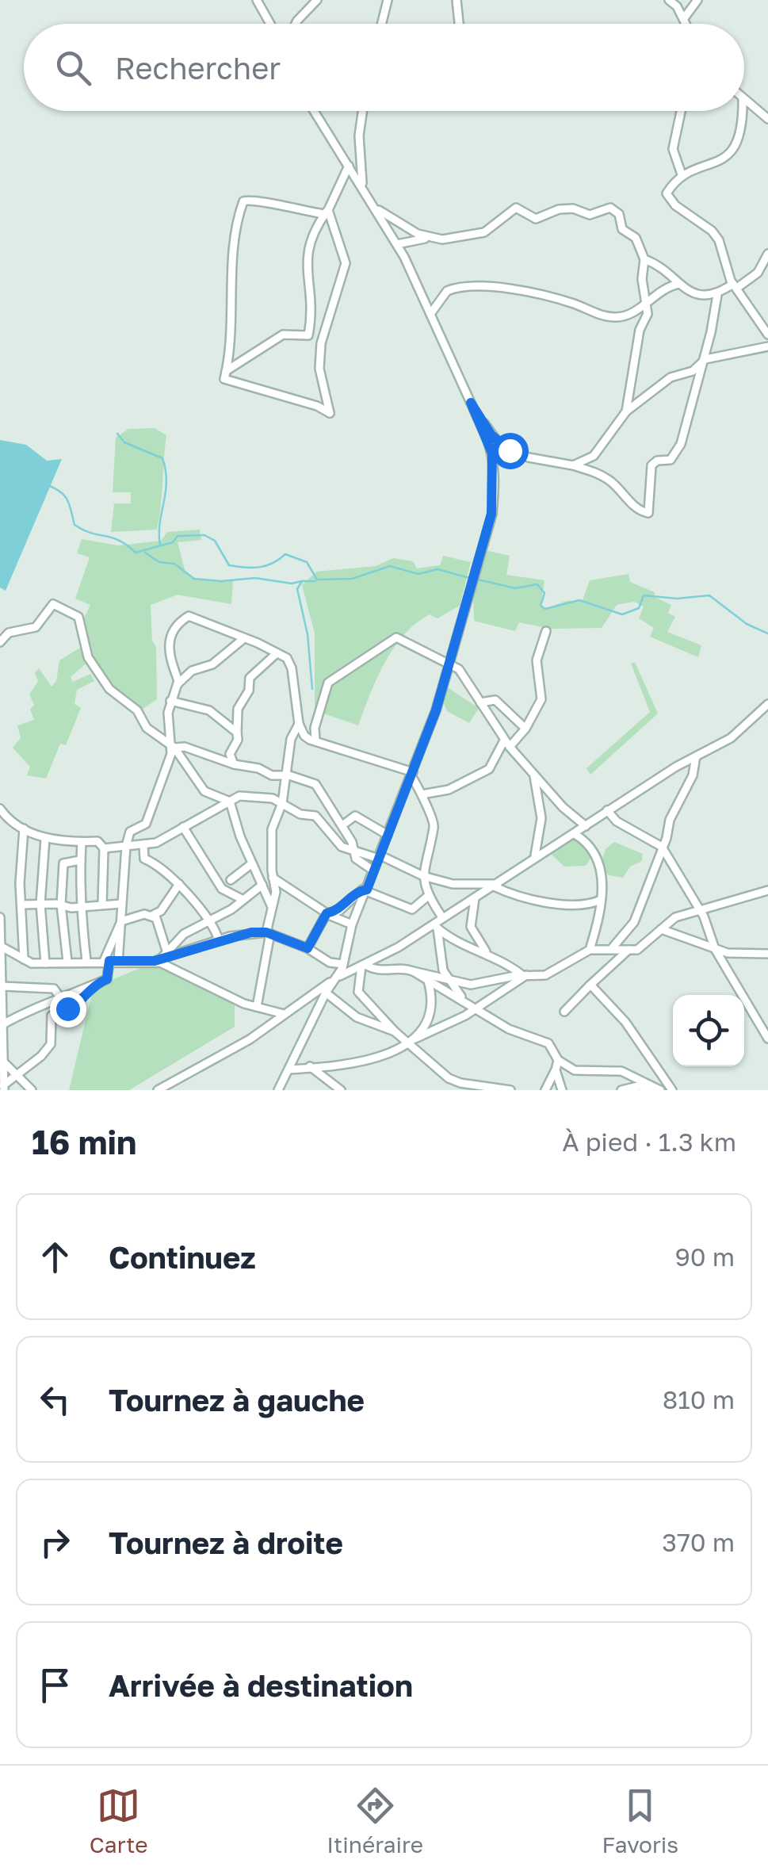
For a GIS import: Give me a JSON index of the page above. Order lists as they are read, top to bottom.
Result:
{
  "page": {
    "search": "Rechercher",
    "heading": ["16 min", "À pied · 1.3 km"],
    "list": [
      ["Continuez", "90 m"],
      ["Tournez à gauche", "810 m"],
      ["Tournez à droite", "370 m"],
      "Arrivée à destination"
    ],
    "nav": ["Carte", "Itinéraire", "Favoris"]
  }
}
